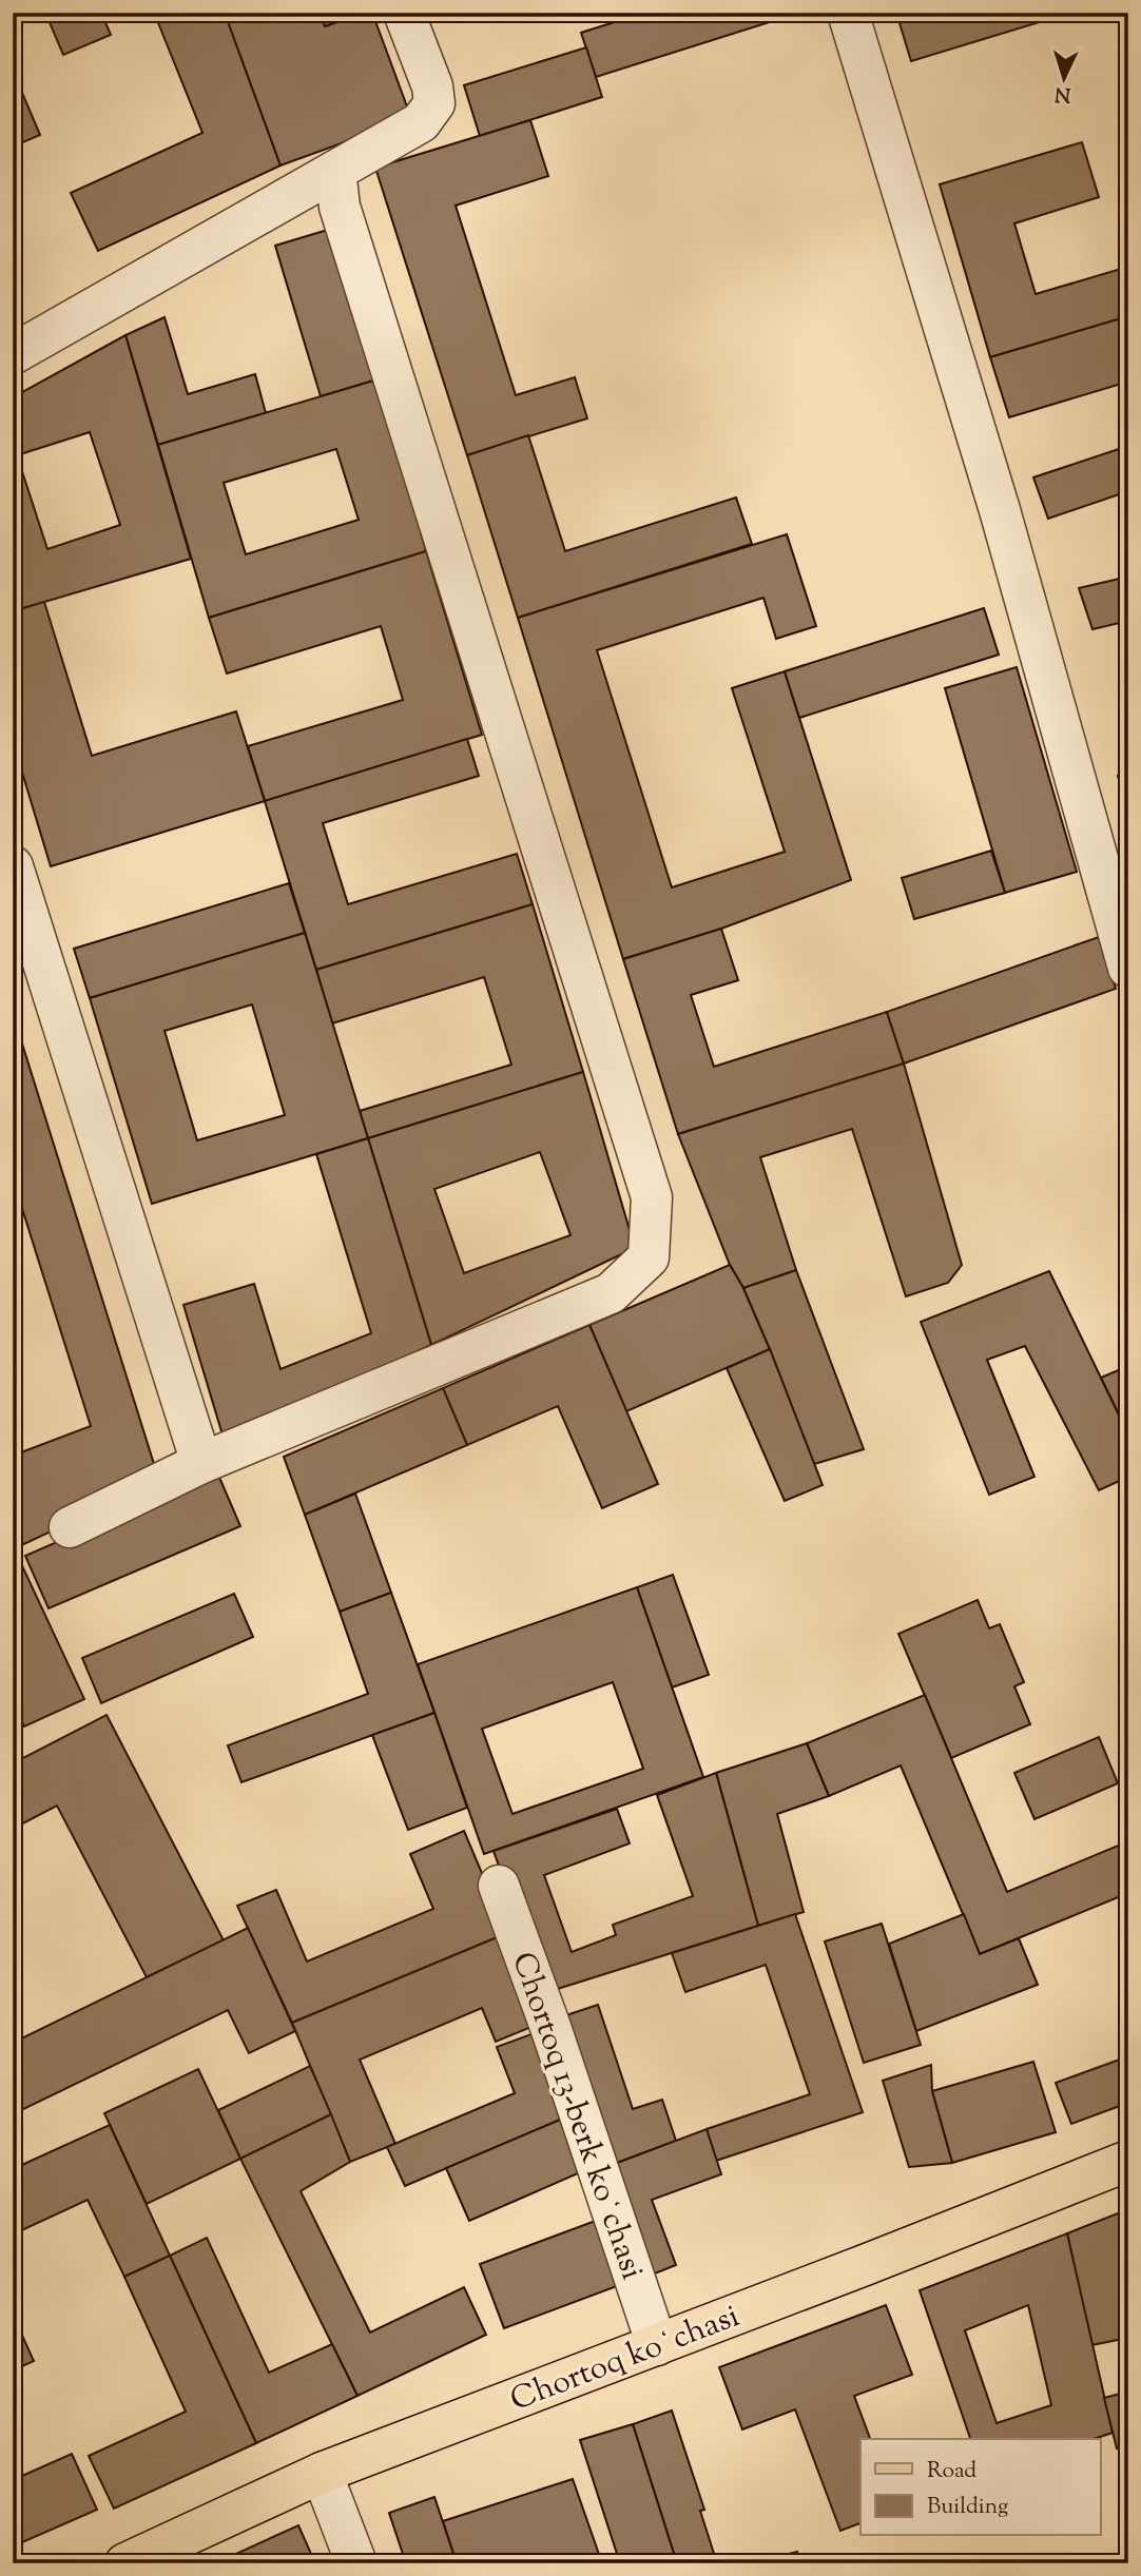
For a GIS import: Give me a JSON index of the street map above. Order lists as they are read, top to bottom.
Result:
{
  "streets": {
    "main road": ["Chortoq koʻchasi"],
    "street": ["Chortoq 13-berk koʻchasi"]
  },
  "crossings": [
    ["Chortoq 13-berk koʻchasi", "Chortoq koʻchasi"]
  ],
  "legend": ["Road", "Building"],
  "north": "bottom"
}
